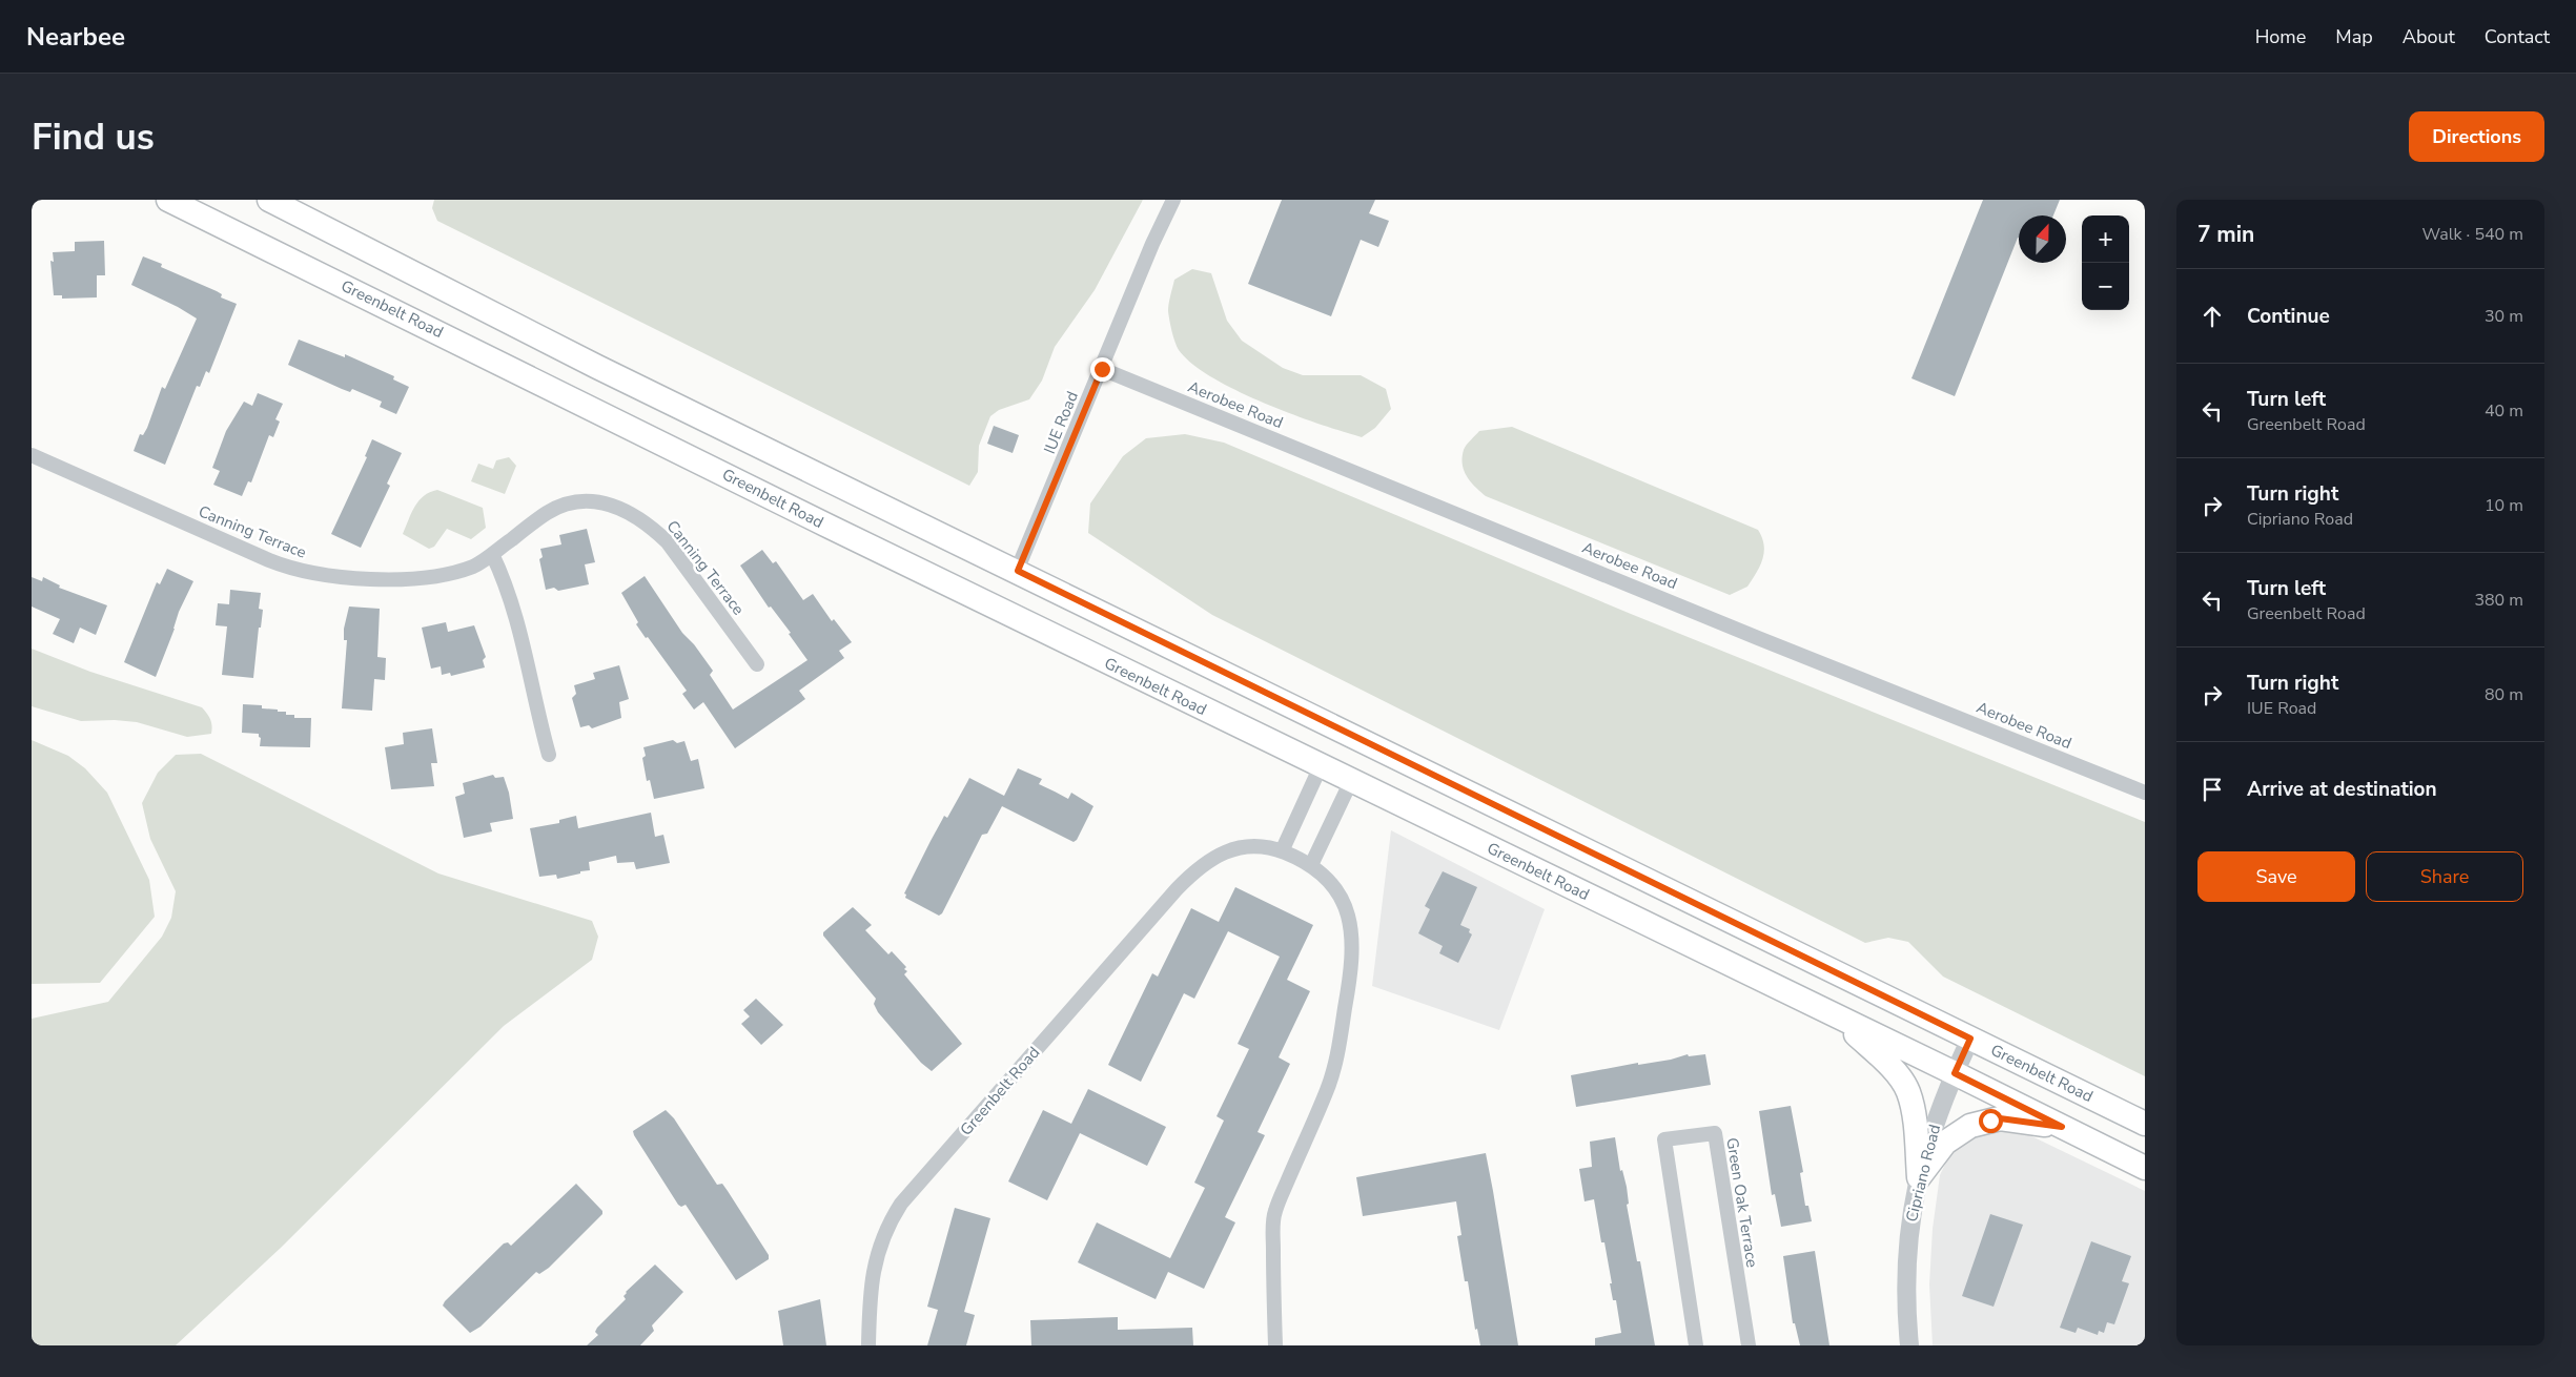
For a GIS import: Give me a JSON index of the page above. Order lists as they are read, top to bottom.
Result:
{
  "streets": {
    "main road": ["Greenbelt Road"],
    "street": [
      "Aerobee Road",
      "IUE Road",
      "Canning Terrace",
      "Cipriano Road",
      "Green Oak Terrace"
    ]
  },
  "crossings": [
    ["Greenbelt Road", "IUE Road"],
    ["Greenbelt Road", "Cipriano Road"],
    ["Aerobee Road", "IUE Road"]
  ],
  "north": "top",
  "page": {
    "header": "Nearbee",
    "nav": [
      "Home",
      "Map",
      "About",
      "Contact"
    ],
    "buttons": [
      "Directions",
      ["Save", "Share"]
    ],
    "title": "Find us",
    "heading": ["7 min", "Walk · 540 m"],
    "map_buttons": ["+", "−"],
    "list": [
      ["Continue", "30 m"],
      ["Turn left", "Greenbelt Road", "40 m"],
      ["Turn right", "Cipriano Road", "10 m"],
      ["Turn left", "Greenbelt Road", "380 m"],
      ["Turn right", "IUE Road", "80 m"],
      "Arrive at destination"
    ]
  }
}
